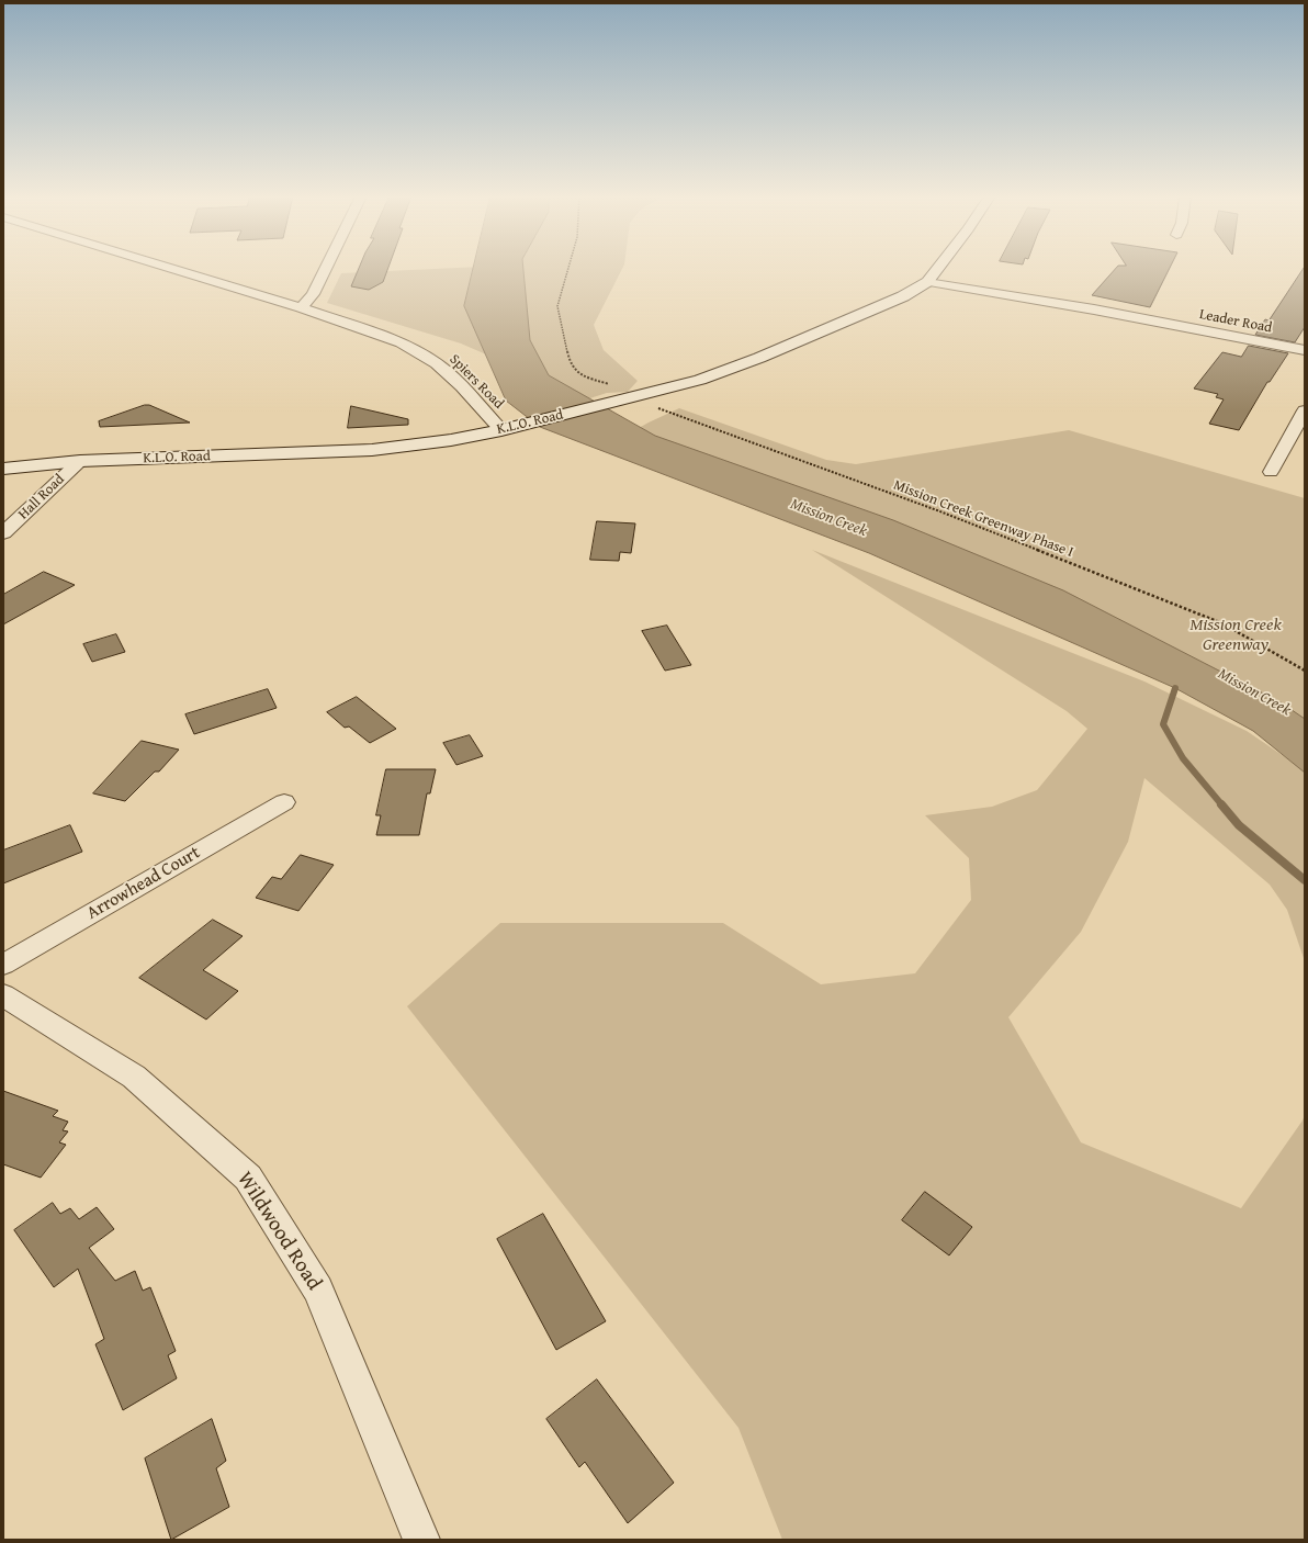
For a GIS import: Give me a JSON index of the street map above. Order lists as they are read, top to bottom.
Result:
{
  "streets": {
    "main road": ["K.L.O. Road"],
    "street": [
      "Leader Road",
      "Spiers Road",
      "Hall Road",
      "Arrowhead Court",
      "Wildwood Road"
    ],
    "path": ["Mission Creek Greenway Phase I"]
  },
  "crossings": [
    ["Leader Road", "K.L.O. Road"],
    ["Spiers Road", "K.L.O. Road"],
    ["K.L.O. Road", "Hall Road"]
  ],
  "water": ["Mission Creek"],
  "parks": ["Mission Creek Greenway"]
}
